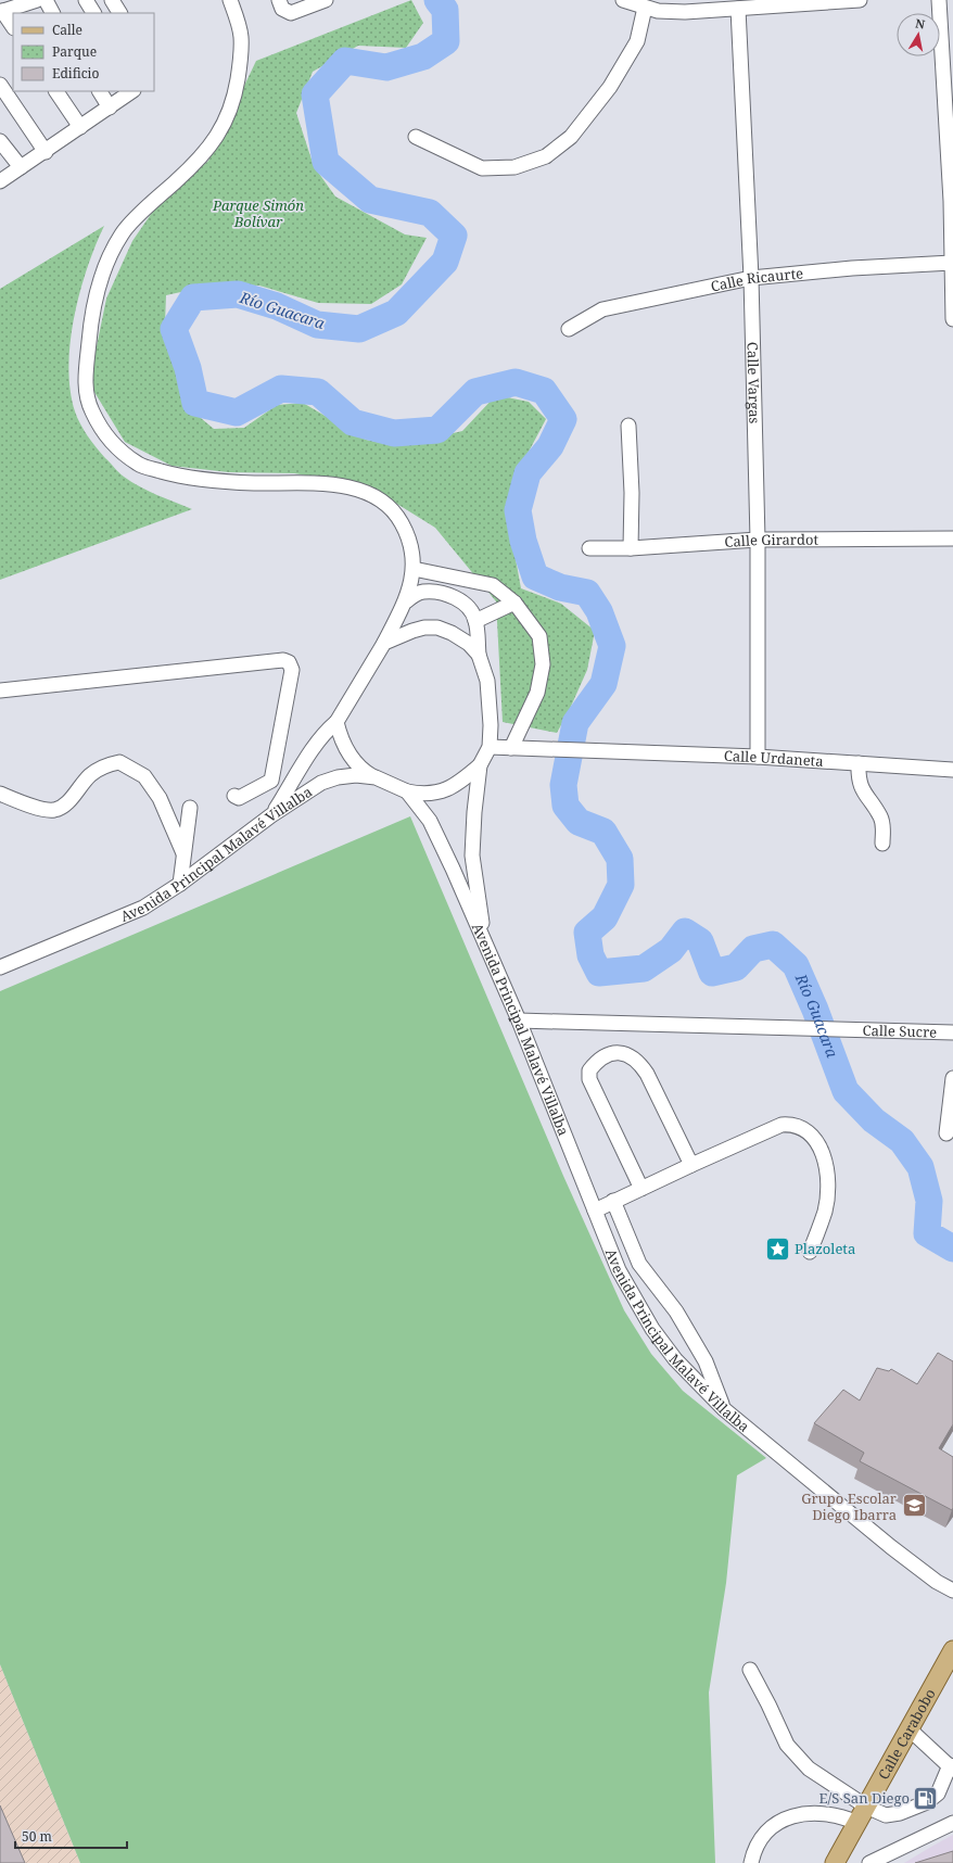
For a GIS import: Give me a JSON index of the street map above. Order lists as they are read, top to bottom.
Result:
{
  "streets": {
    "main road": ["Calle Carabobo"],
    "street": [
      "Calle Ricaurte",
      "Calle Vargas",
      "Calle Girardot",
      "Calle Urdaneta",
      "Avenida Principal Malavé Villalba",
      "Calle Sucre"
    ]
  },
  "crossings": [
    ["Calle Ricaurte", "Calle Vargas"],
    ["Calle Vargas", "Calle Girardot"],
    ["Calle Vargas", "Calle Urdaneta"],
    ["Avenida Principal Malavé Villalba", "Calle Sucre"]
  ],
  "water": ["Río Guacara"],
  "parks": ["Parque Simón Bolívar"],
  "places": {
    "place": ["Plazoleta"],
    "school or university": ["Grupo Escolar Diego Ibarra"],
    "fuel station": ["E/S San Diego"]
  },
  "legend": ["Calle", "Parque", "Edificio"],
  "scale_bar": "50 m",
  "north": "top"
}
